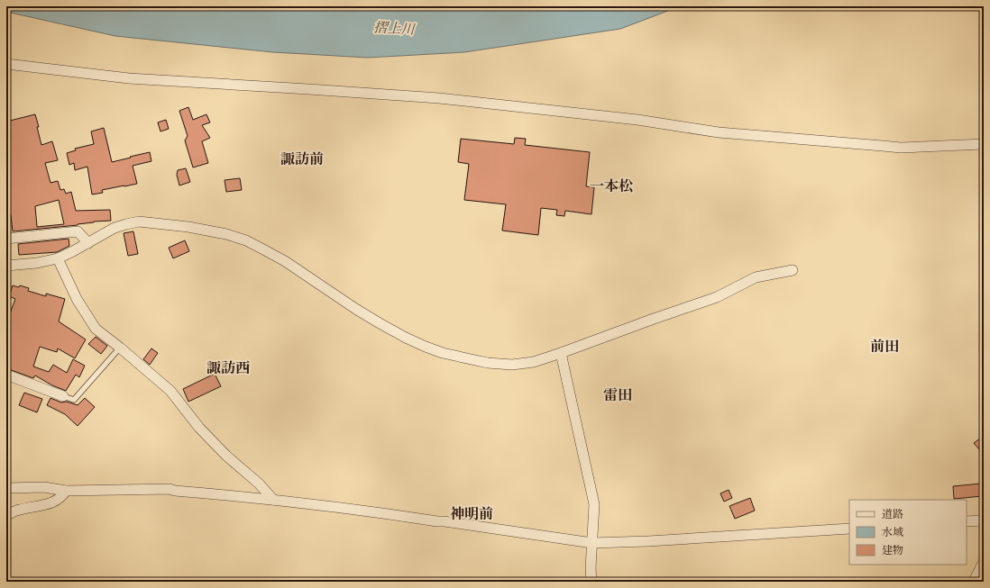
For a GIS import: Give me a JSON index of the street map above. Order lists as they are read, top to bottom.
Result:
{
  "districts": [
    "諏訪前",
    "一本松",
    "前田",
    "諏訪西",
    "雷田",
    "神明前"
  ],
  "water": ["摺上川"],
  "legend": ["道路", "水域", "建物"]
}
